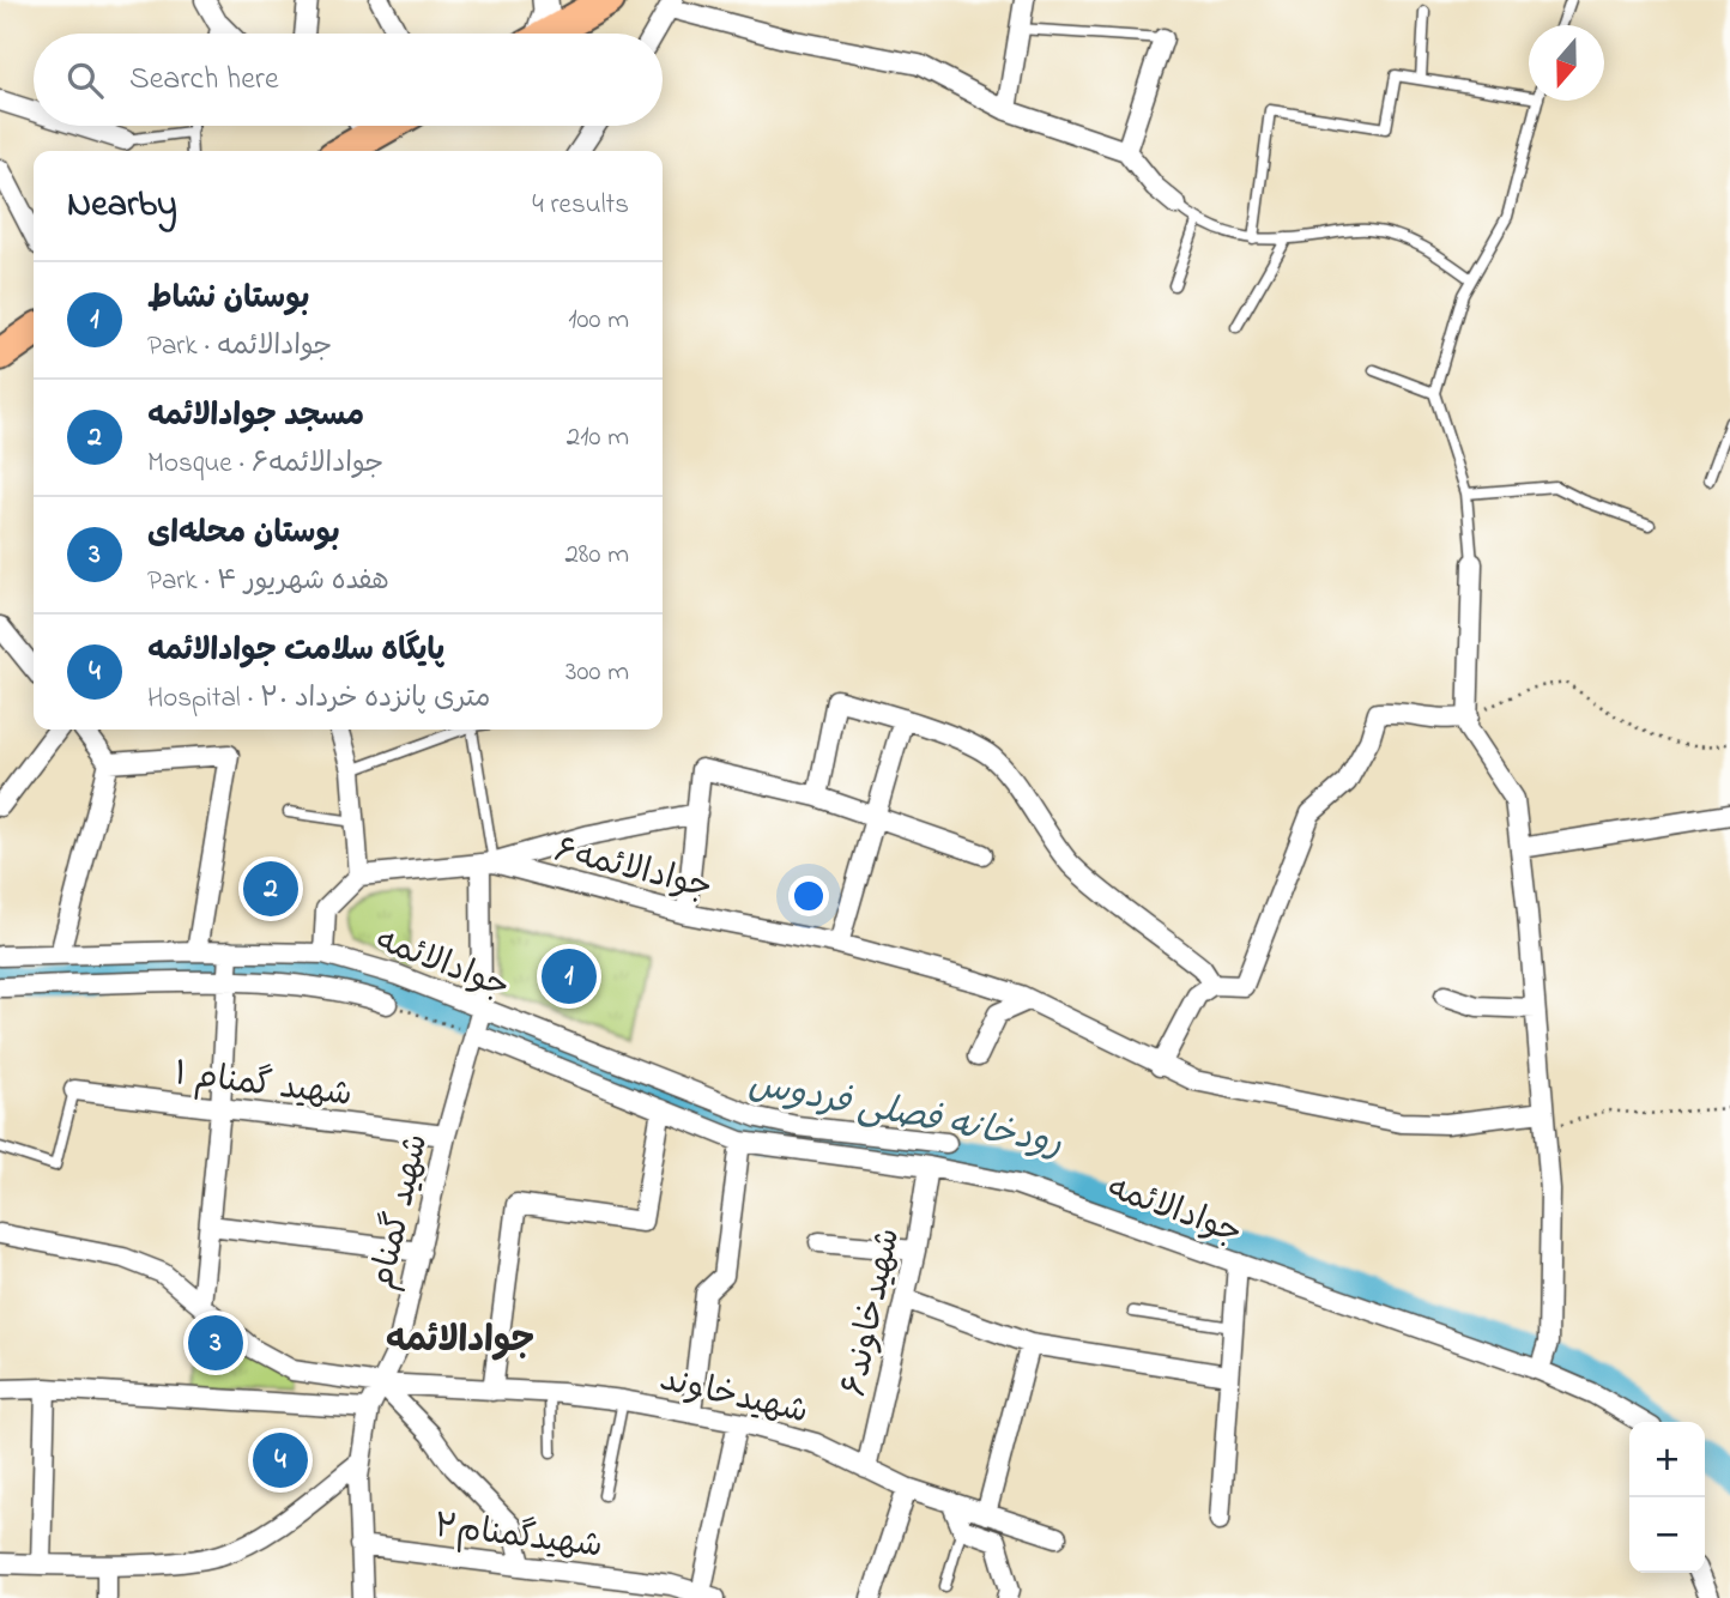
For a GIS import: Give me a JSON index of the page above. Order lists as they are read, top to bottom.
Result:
{
  "streets": {
    "street": [
      "جوادالائمه۶",
      "جوادالائمه",
      "شهید گمنام ۱",
      "شهید گمنام",
      "شهیدخاوند۶",
      "شهیدخاوند",
      "شهیدگمنام۲"
    ]
  },
  "crossings": [
    ["جوادالائمه۶", "شهید گمنام"],
    ["جوادالائمه", "شهید گمنام"],
    ["جوادالائمه", "شهیدخاوند۶"],
    ["شهید گمنام ۱", "شهید گمنام"],
    ["شهید گمنام", "شهیدخاوند"],
    ["شهید گمنام", "شهیدگمنام۲"],
    ["شهیدخاوند۶", "شهیدخاوند"]
  ],
  "districts": ["جوادالائمه"],
  "water": ["رودخانه فصلی فردوس"],
  "north": "bottom",
  "page": {
    "search": "Search here",
    "heading": ["Nearby", "4 results"],
    "list": [
      {
        "mark": "1",
        "name": "بوستان نشاط",
        "note": "Park · جوادالائمه",
        "value": "100 m"
      },
      {
        "mark": "2",
        "name": "مسجد جوادالائمه",
        "note": "Mosque · جوادالائمه۶",
        "value": "210 m"
      },
      {
        "mark": "3",
        "name": "بوستان محله‌ای",
        "note": "Park · هفده شهریور ۴",
        "value": "280 m"
      },
      {
        "mark": "4",
        "name": "پایگاه سلامت جوادالائمه",
        "note": "Hospital · ۲۰ متری پانزده خرداد",
        "value": "300 m"
      }
    ],
    "pins": [
      "2",
      "1",
      "3",
      "4"
    ],
    "map_buttons": ["+", "−"]
  }
}
